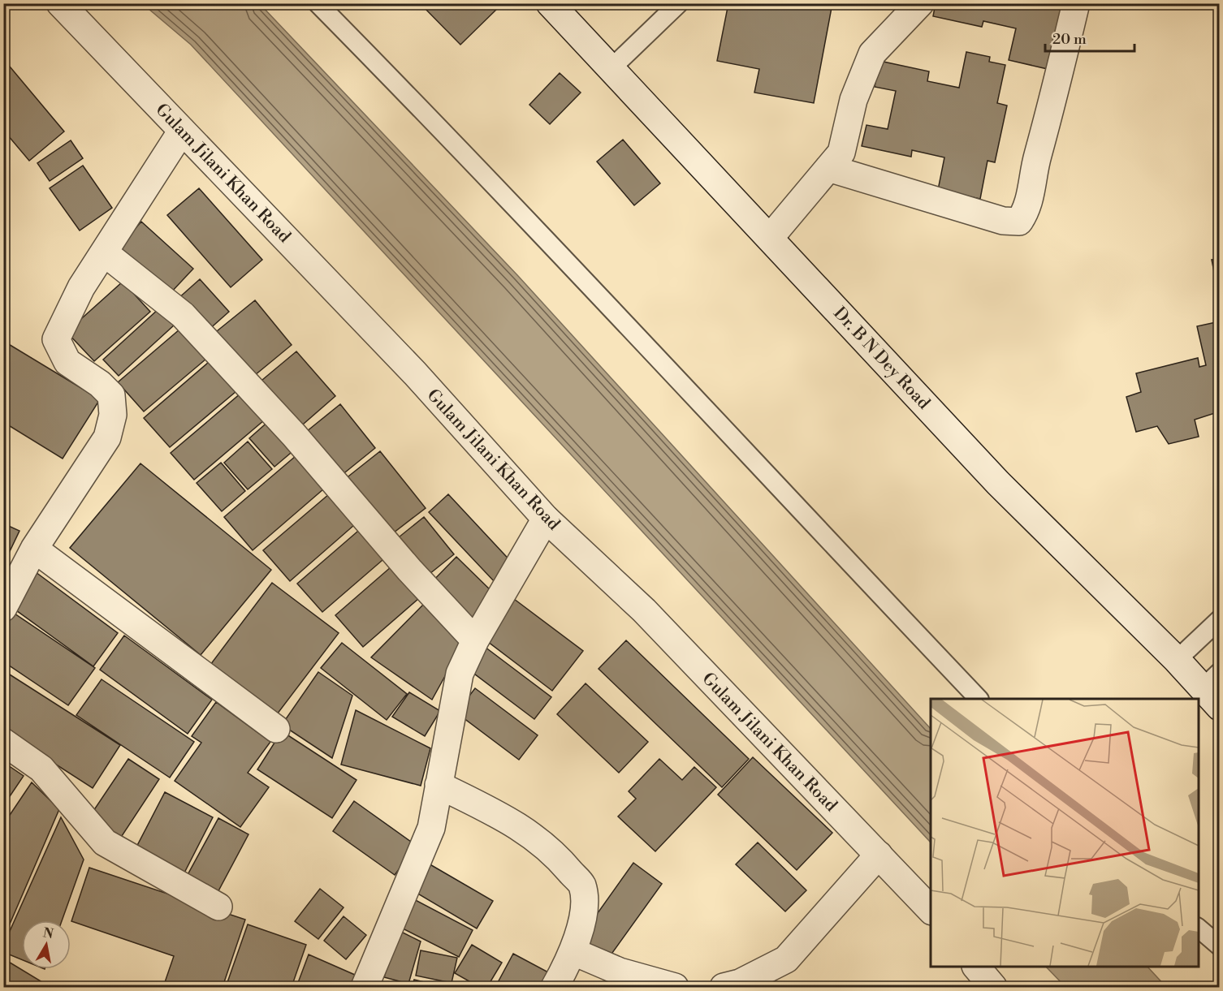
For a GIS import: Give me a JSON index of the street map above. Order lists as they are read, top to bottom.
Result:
{
  "streets": {
    "street": ["Gulam Jilani Khan Road", "Dr. B N Dey Road"]
  },
  "scale_bar": "20 m",
  "north": "top"
}
